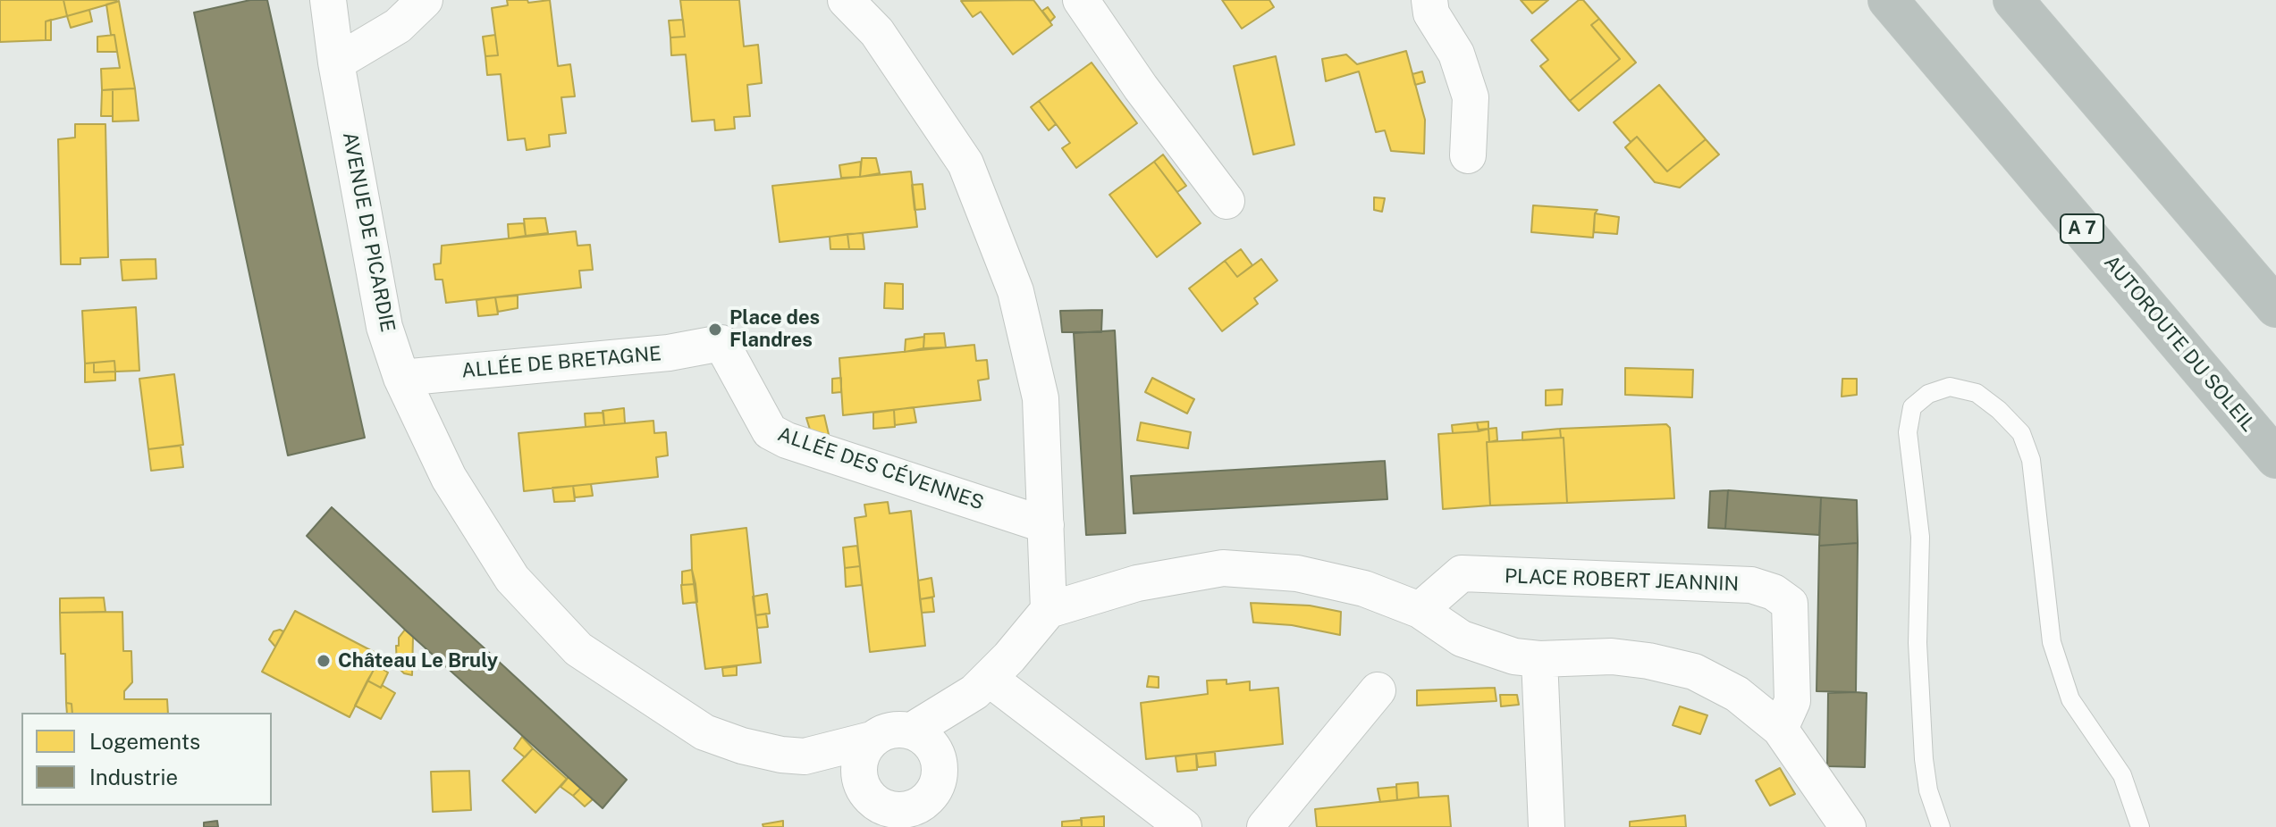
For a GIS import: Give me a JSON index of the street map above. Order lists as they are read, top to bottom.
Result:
{
  "streets": {
    "highway": ["A 7", "AUTOROUTE DU SOLEIL"],
    "street": [
      "AVENUE DE PICARDIE",
      "ALLÉE DE BRETAGNE",
      "ALLÉE DES CÉVENNES",
      "PLACE ROBERT JEANNIN"
    ]
  },
  "crossings": [
    ["AVENUE DE PICARDIE", "ALLÉE DE BRETAGNE"],
    ["ALLÉE DE BRETAGNE", "ALLÉE DES CÉVENNES"]
  ],
  "places": ["Place des Flandres", "Château Le Bruly"],
  "legend": ["Logements", "Industrie"]
}
